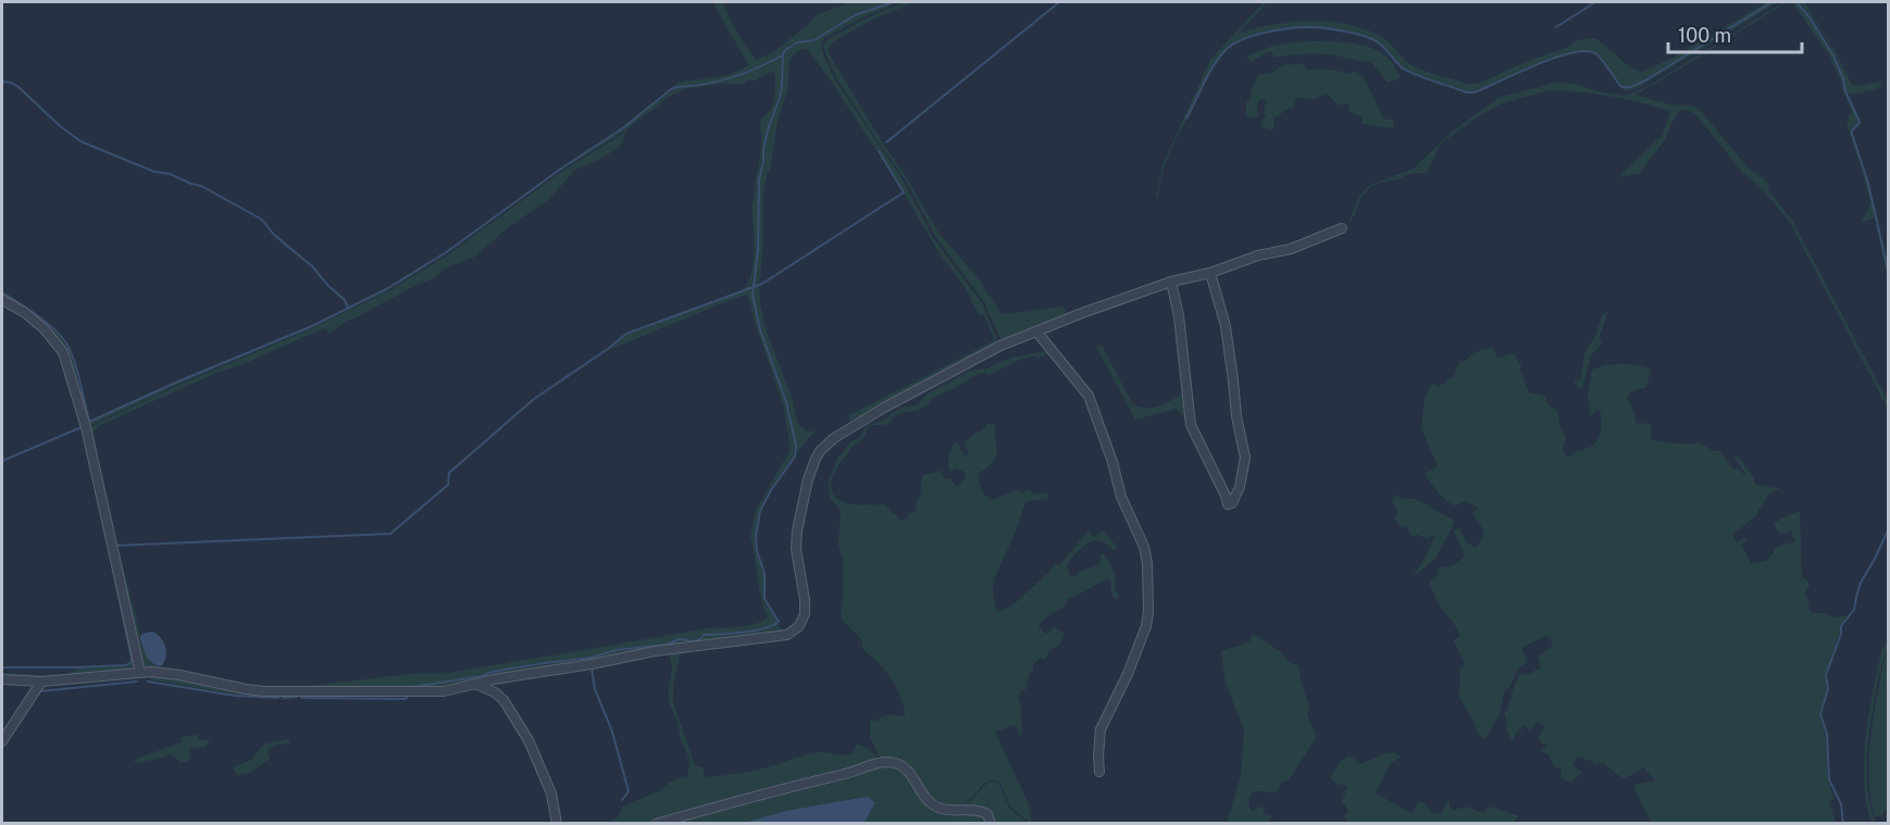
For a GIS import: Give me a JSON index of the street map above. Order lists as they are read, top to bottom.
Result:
{
  "scale_bar": "100 m"
}
